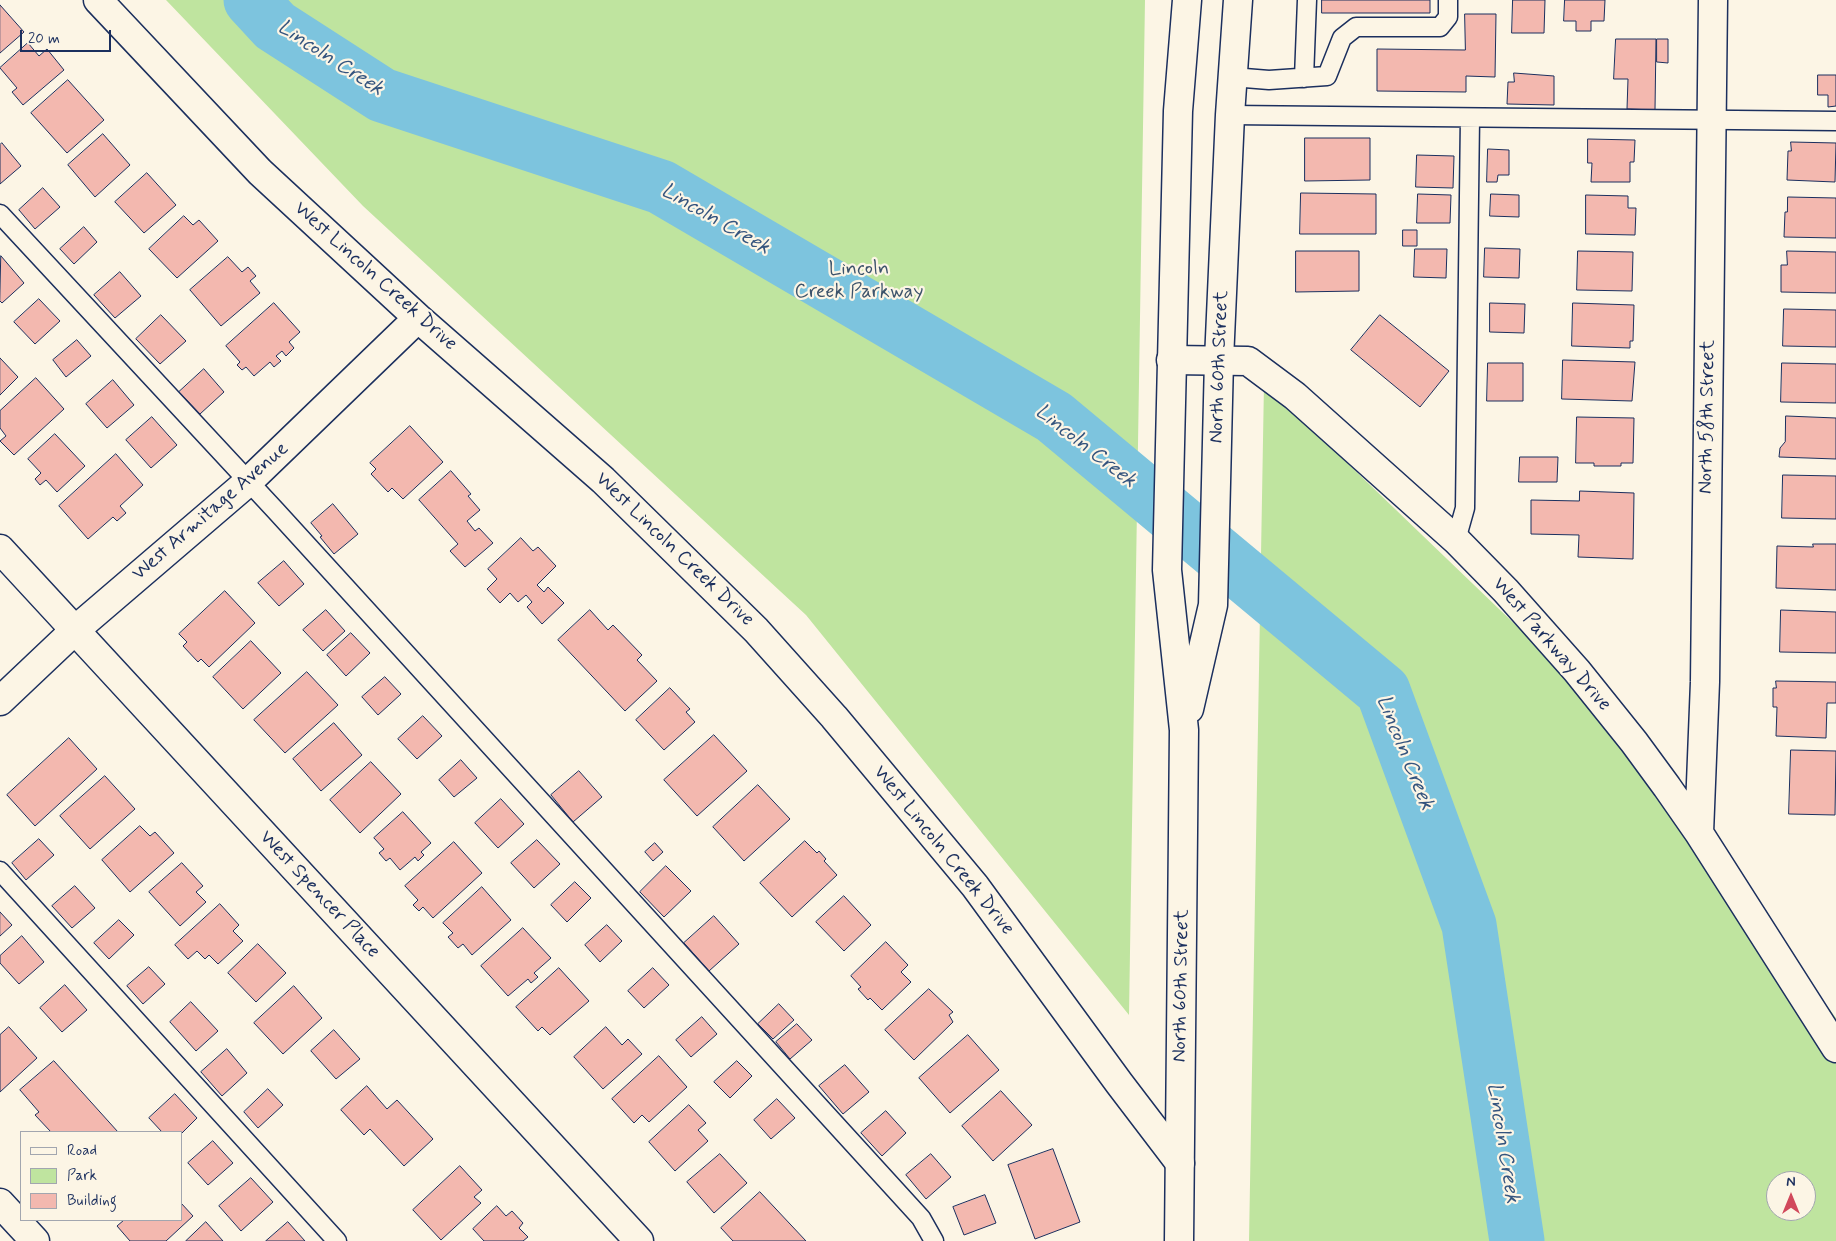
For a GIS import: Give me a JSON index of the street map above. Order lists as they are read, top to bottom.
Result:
{
  "streets": {
    "street": [
      "West Lincoln Creek Drive",
      "North 60th Street",
      "North 58th Street",
      "West Armitage Avenue",
      "West Parkway Drive",
      "West Spencer Place"
    ]
  },
  "crossings": [
    ["West Lincoln Creek Drive", "North 60th Street"],
    ["West Lincoln Creek Drive", "West Armitage Avenue"],
    ["North 60th Street", "West Parkway Drive"],
    ["North 58th Street", "West Parkway Drive"],
    ["West Armitage Avenue", "West Spencer Place"]
  ],
  "water": ["Lincoln Creek"],
  "parks": ["Lincoln Creek Parkway"],
  "legend": ["Road", "Park", "Building"],
  "scale_bar": "20 m",
  "north": "top"
}
